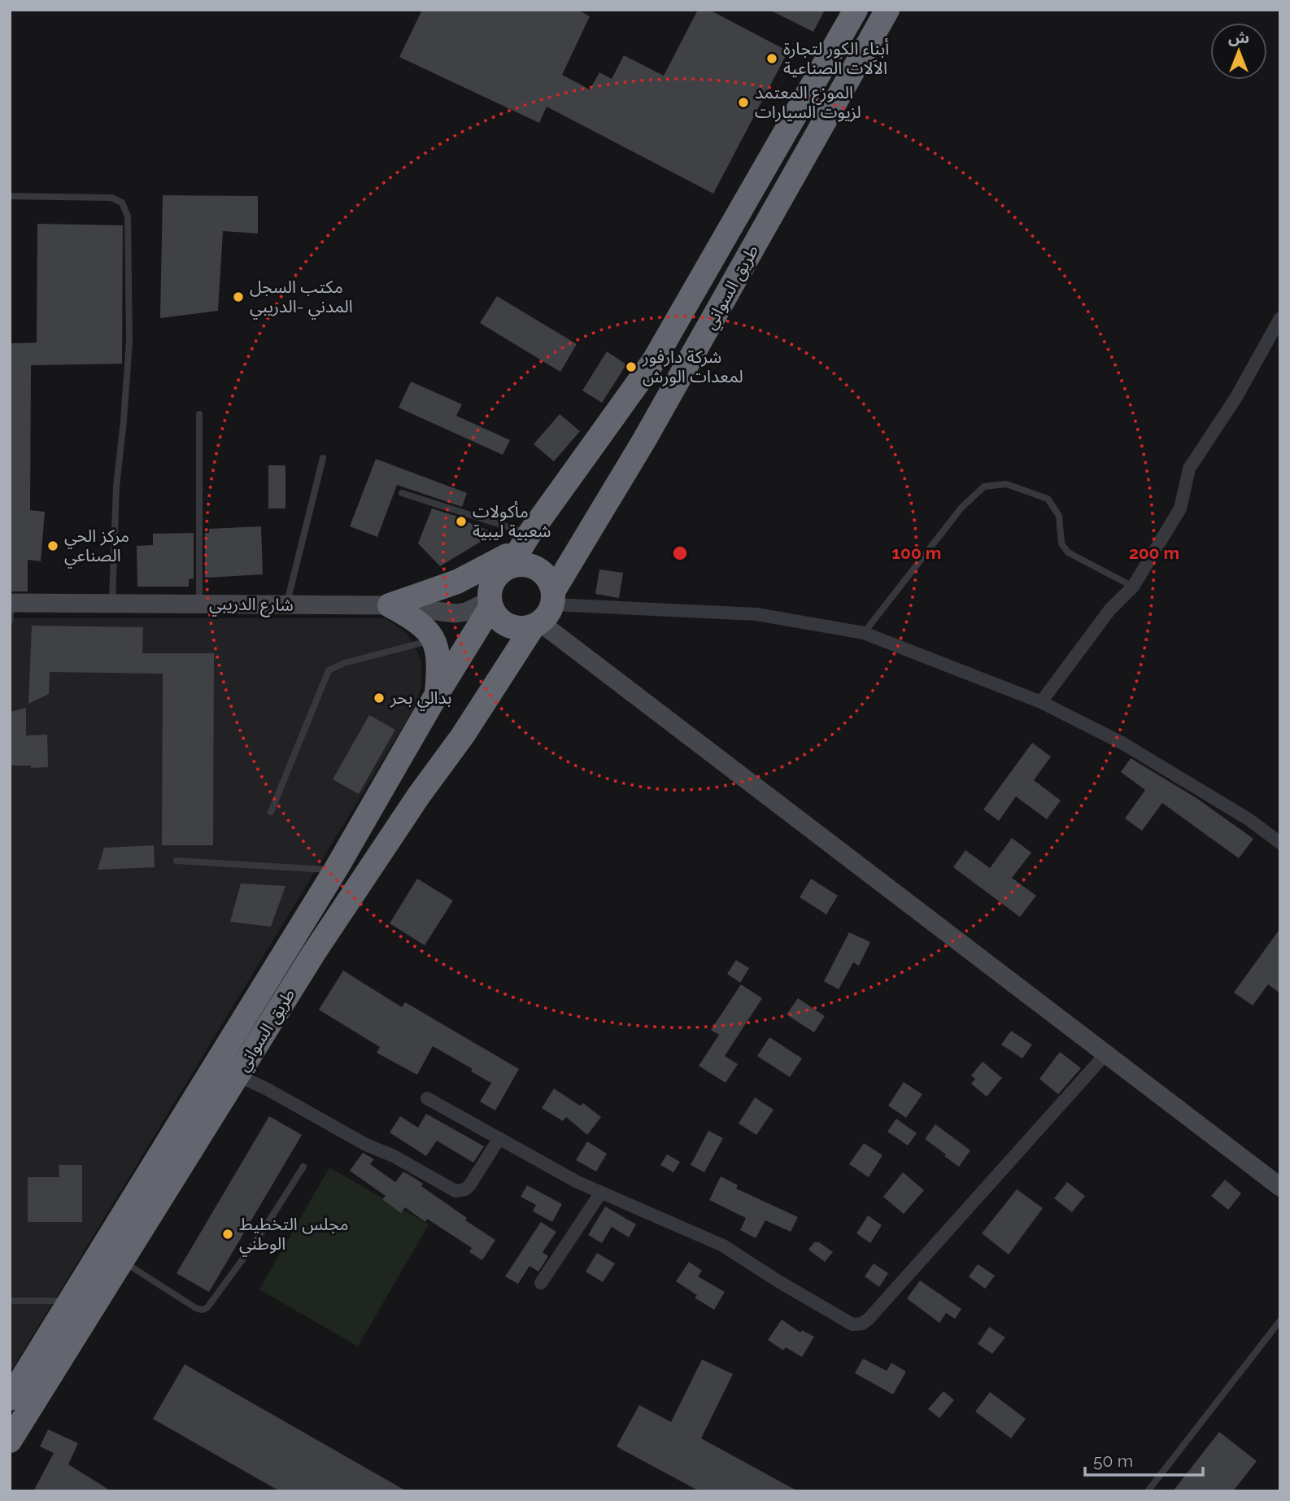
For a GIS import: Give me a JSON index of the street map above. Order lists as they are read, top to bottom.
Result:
{
  "streets": {
    "highway": ["طريق السواني"],
    "street": ["شارع الدريبي"]
  },
  "crossings": [
    ["طريق السواني", "شارع الدريبي"]
  ],
  "places": [
    "أبناء الكور لتجارة الاَلات الصناعية",
    "الموزع المعتمد لزيوت السيارات",
    "مكتب السجل المدني -الدريبي",
    "شركة دارفور لمعدات الورش",
    "مأكولات شعبية ليبية",
    "مركز الحي الصناعي",
    "بدالي بحر",
    "مجلس التخطيط الوطني"
  ],
  "scale_bar": "50 m",
  "north": "top",
  "rings": ["100 m", "200 m"]
}
